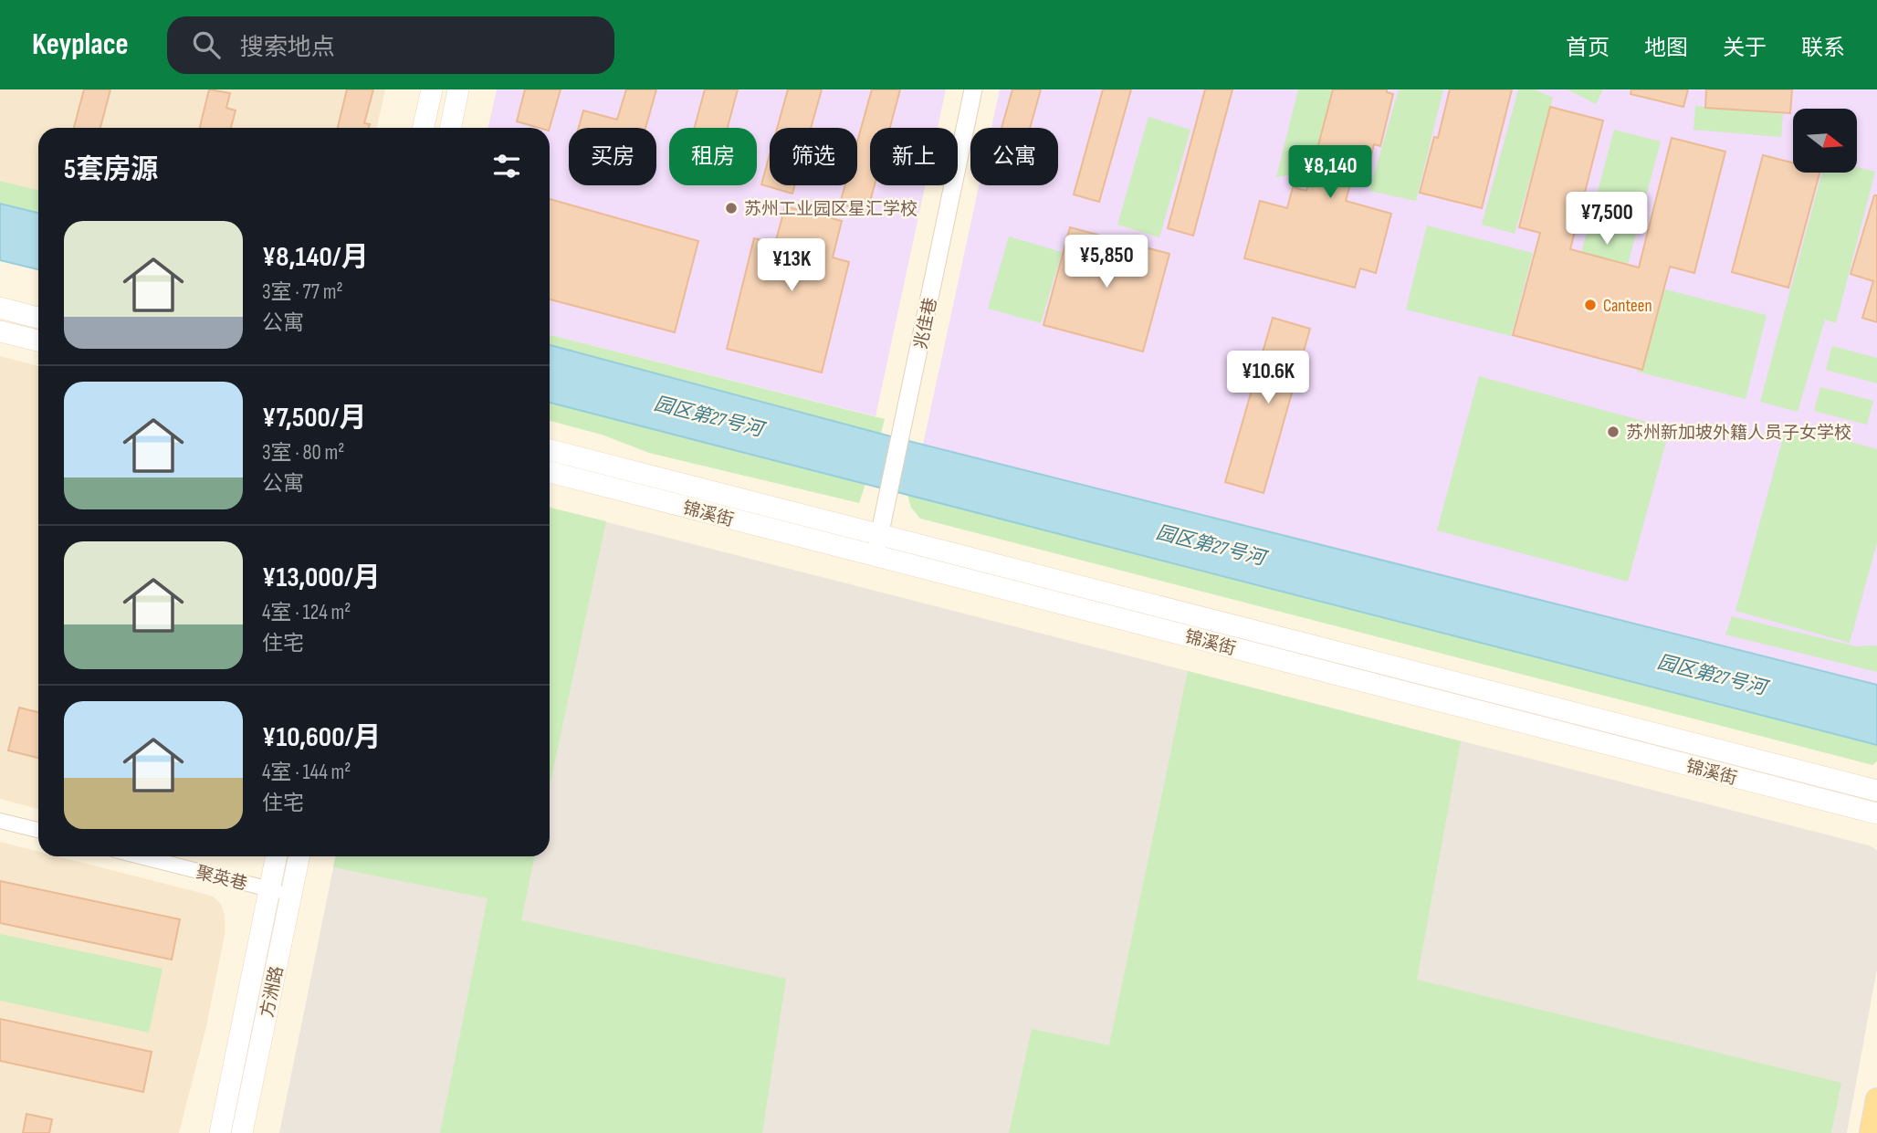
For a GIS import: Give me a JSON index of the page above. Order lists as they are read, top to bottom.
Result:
{
  "streets": {
    "main road": ["锦溪街", "方洲路"],
    "street": ["兆佳巷", "聚英巷"]
  },
  "crossings": [
    ["兆佳巷", "锦溪街"],
    ["聚英巷", "方洲路"]
  ],
  "water": ["园区第27号河"],
  "places": ["苏州工业园区星汇学校", "Canteen", "苏州新加坡外籍人员子女学校"],
  "north": "right",
  "page": {
    "header": "Keyplace",
    "search": "搜索地点",
    "nav": [
      "首页",
      "地图",
      "关于",
      "联系"
    ],
    "chip": [
      "买房",
      "租房",
      "筛选",
      "新上",
      "公寓"
    ],
    "heading": "5套房源",
    "price": [
      "¥8,140",
      "¥7,500",
      "¥5,850",
      "¥13K",
      "¥10.6K"
    ],
    "list": [
      {
        "name": "¥8,140/月",
        "note": "3室 · 77 m² · 公寓"
      },
      {
        "name": "¥7,500/月",
        "note": "3室 · 80 m² · 公寓"
      },
      {
        "name": "¥13,000/月",
        "note": "4室 · 124 m² · 住宅"
      },
      {
        "name": "¥10,600/月",
        "note": "4室 · 144 m² · 住宅"
      }
    ]
  }
}
